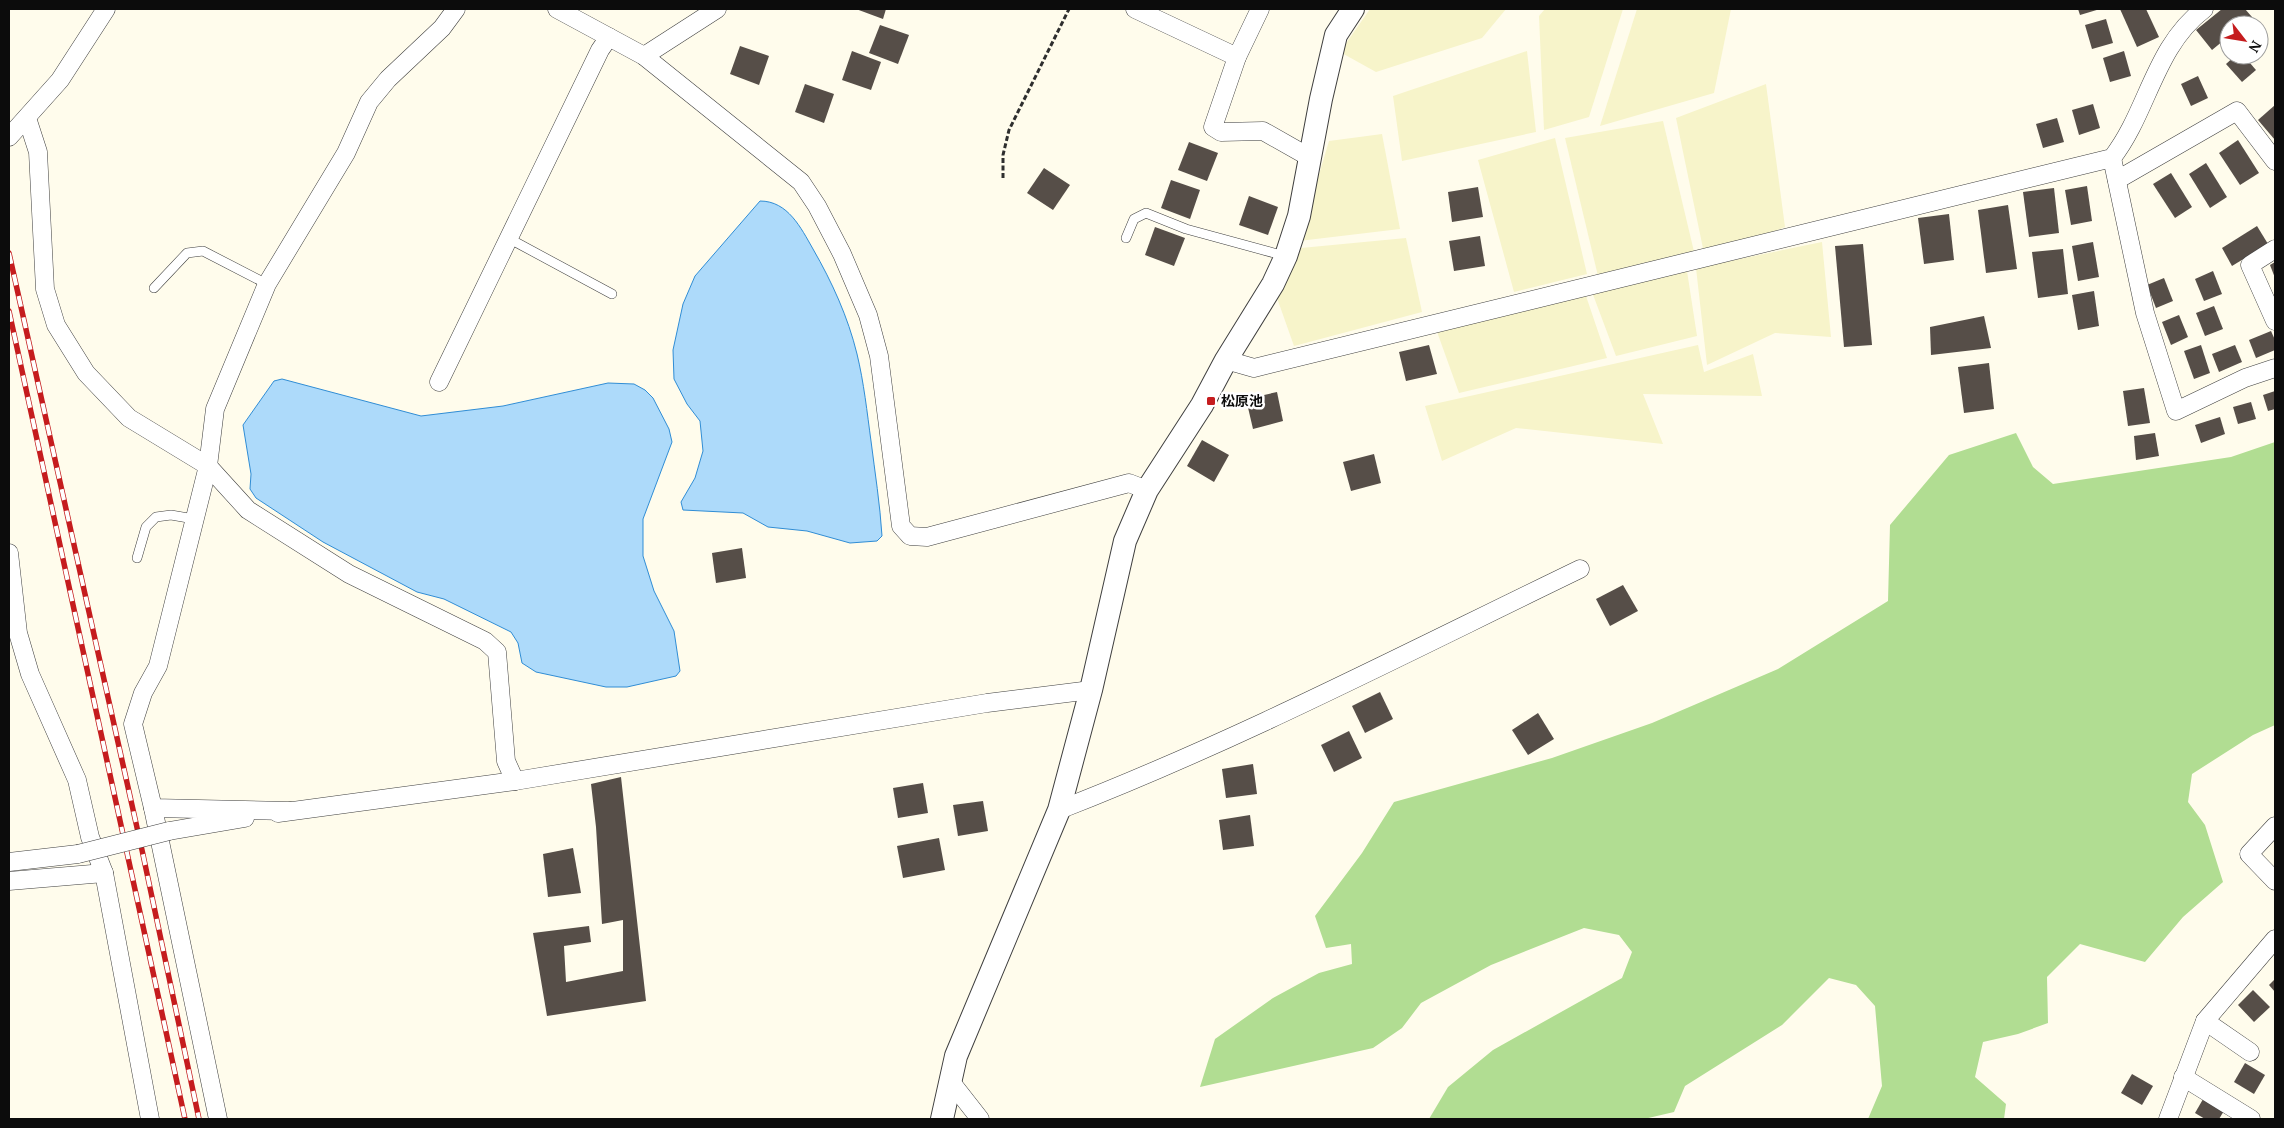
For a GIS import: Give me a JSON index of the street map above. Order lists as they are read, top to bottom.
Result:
{
  "places": {
    "transit": ["松原池"]
  },
  "north": "bottom right"
}
